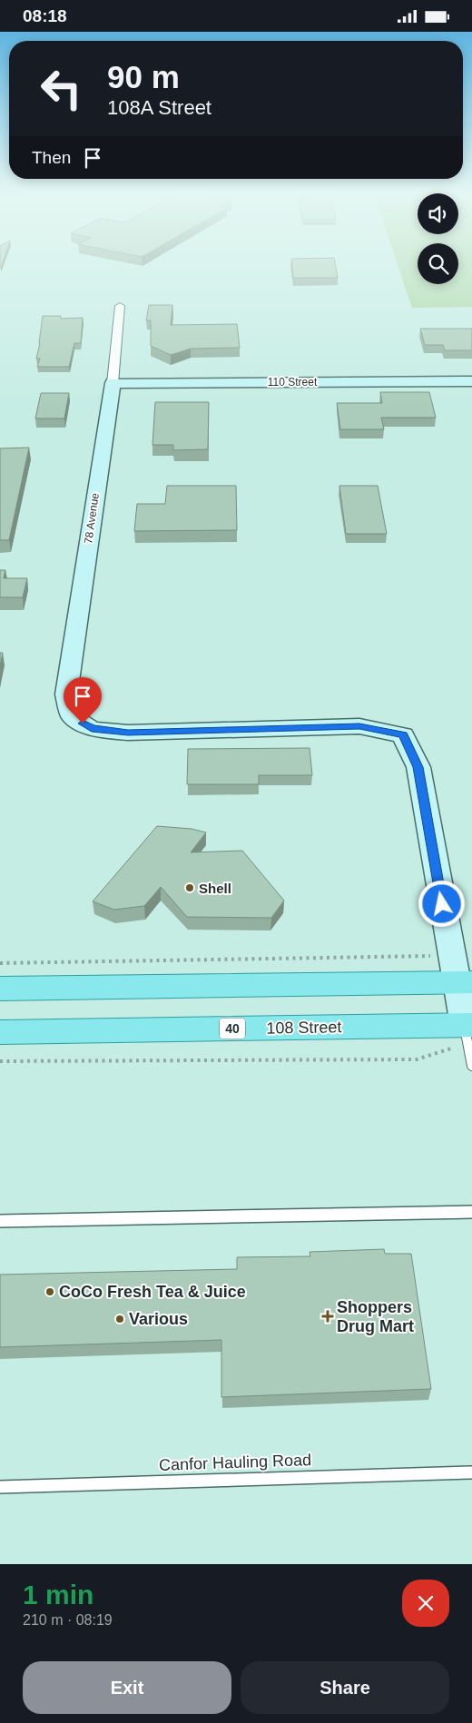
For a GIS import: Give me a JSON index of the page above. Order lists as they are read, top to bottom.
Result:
{
  "streets": {
    "main road": ["108 Street", "40"],
    "street": ["110 Street", "78 Avenue"],
    "lane": ["Canfor Hauling Road"]
  },
  "crossings": [
    ["110 Street", "78 Avenue"]
  ],
  "places": {
    "other": ["Shell", "CoCo Fresh Tea & Juice", "Various"],
    "health": ["Shoppers Drug Mart"]
  },
  "page": {
    "status": "08:18",
    "turn": ["90 m", "108A Street"],
    "then": "Then",
    "heading": ["1 min", "210 m · 08:19"],
    "buttons": ["Exit", "Share"]
  }
}
